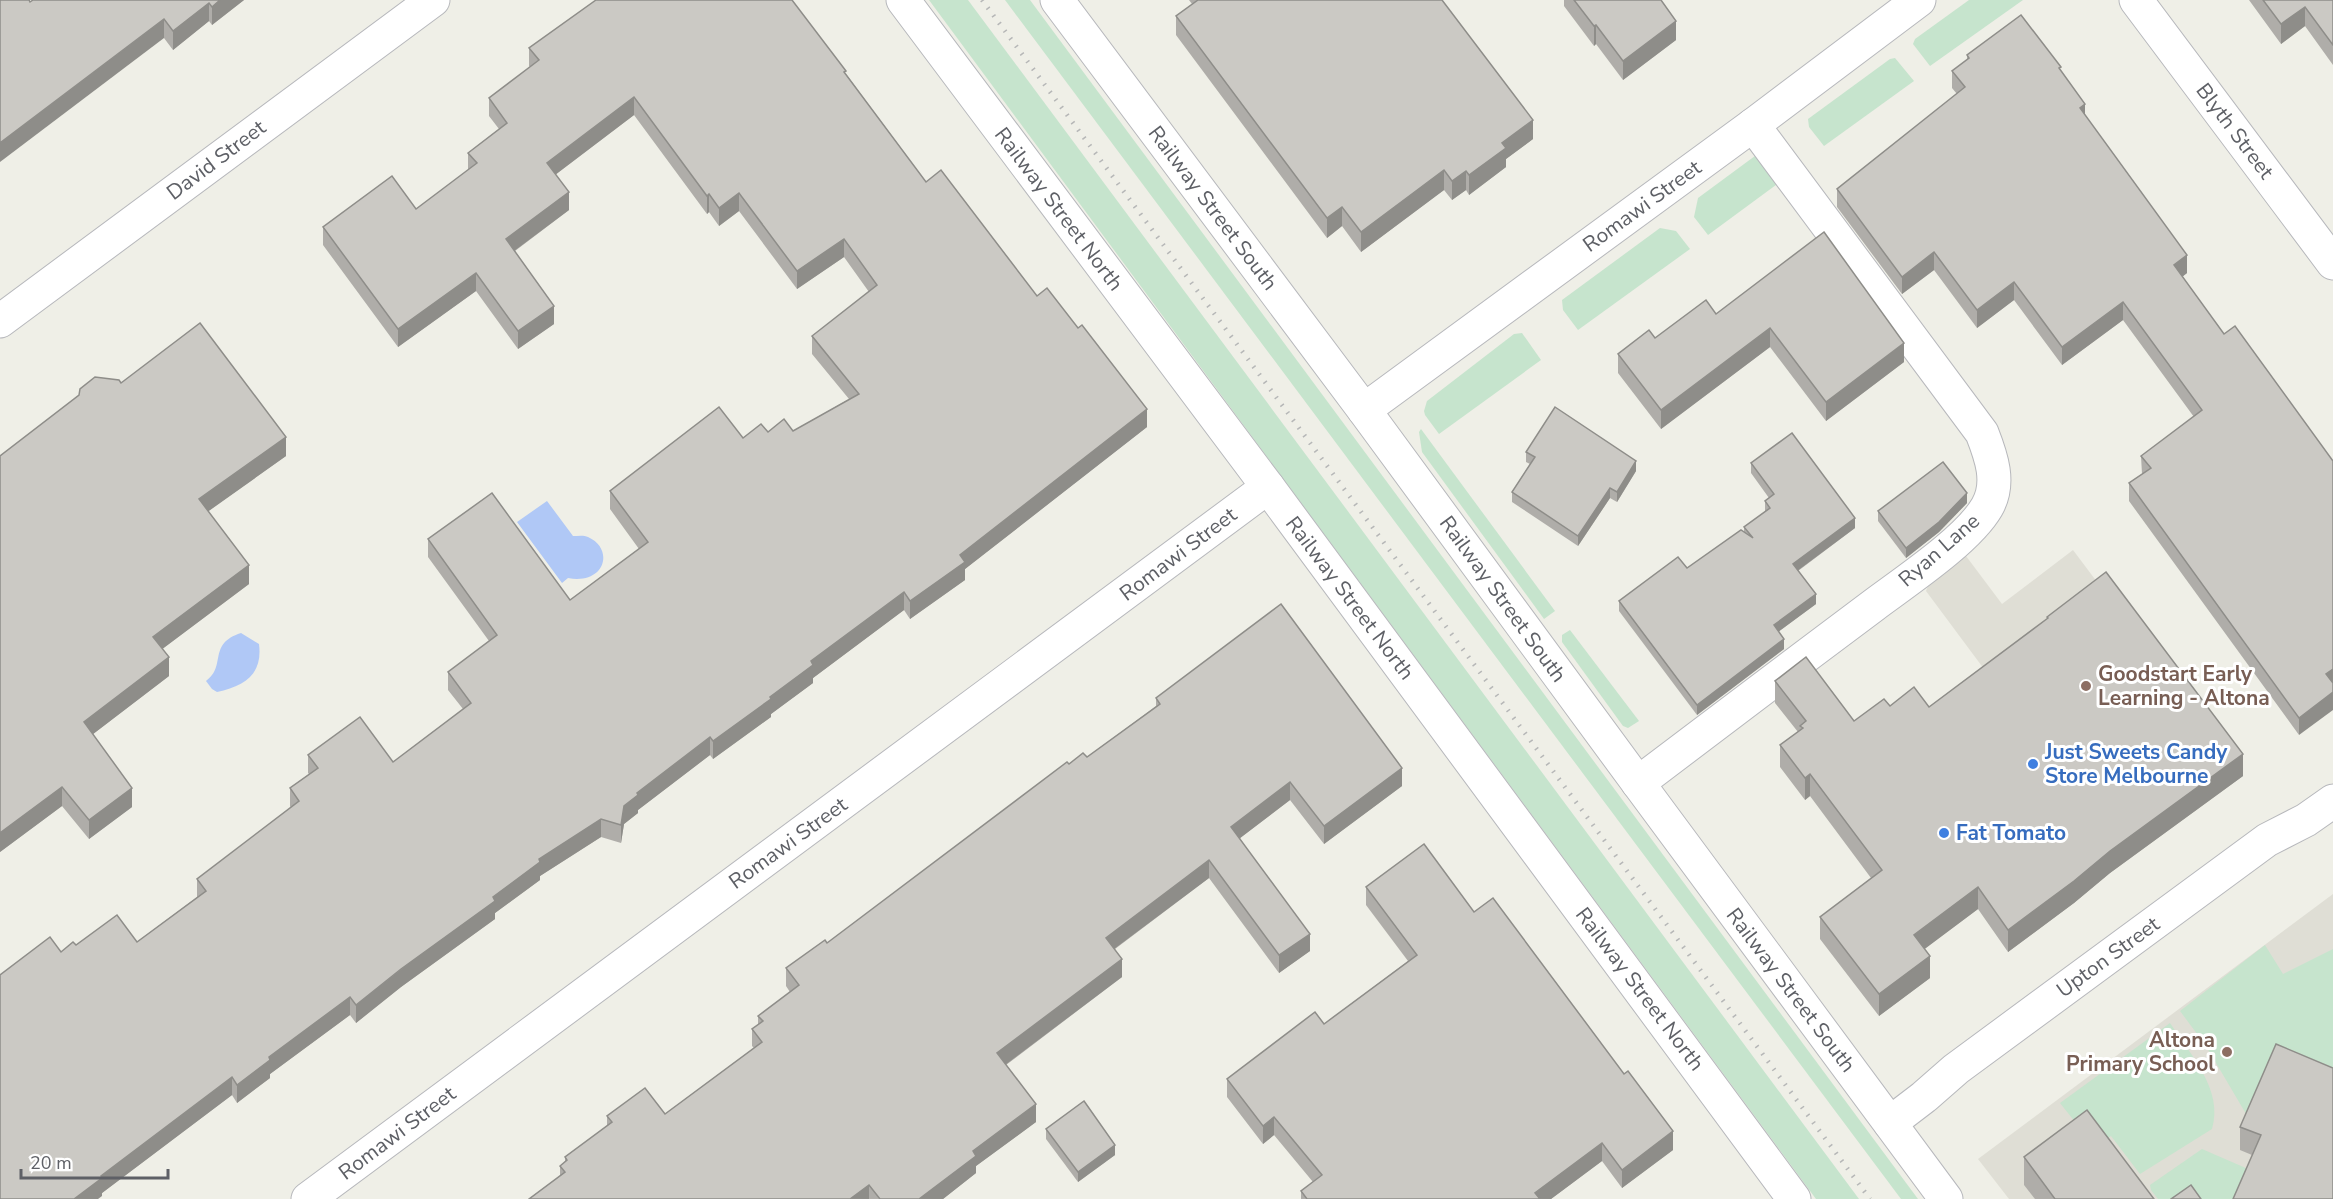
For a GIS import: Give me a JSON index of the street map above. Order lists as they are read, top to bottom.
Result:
{
  "streets": {
    "street": [
      "Blyth Street",
      "David Street",
      "Romawi Street",
      "Railway Street South",
      "Railway Street North",
      "Ryan Lane",
      "Upton Street"
    ]
  },
  "crossings": [
    ["Romawi Street", "Railway Street South"],
    ["Romawi Street", "Railway Street North"],
    ["Romawi Street", "Ryan Lane"],
    ["Railway Street South", "Ryan Lane"],
    ["Railway Street South", "Upton Street"]
  ],
  "places": [
    "Goodstart Early Learning - Altona",
    "Just Sweets Candy Store Melbourne",
    "Fat Tomato",
    "Altona Primary School"
  ],
  "scale_bar": "20 m"
}
